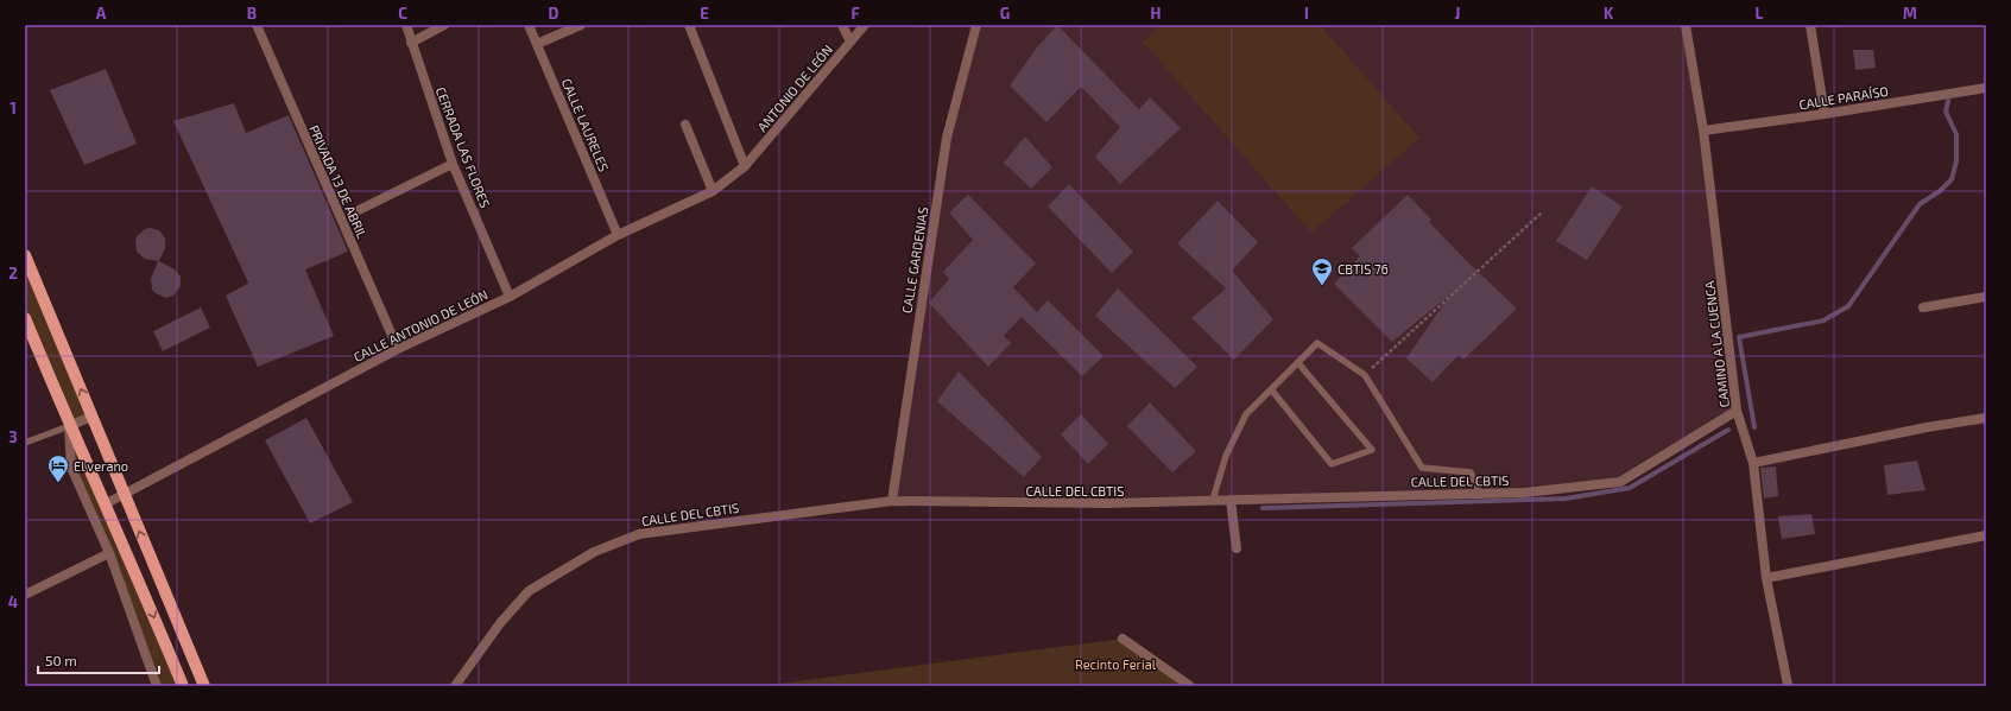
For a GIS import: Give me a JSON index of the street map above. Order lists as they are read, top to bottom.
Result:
{
  "streets": {
    "street": [
      "ANTONIO DE LEÓN",
      "CALLE PARAÍSO",
      "CALLE LAURELES",
      "CERRADA LAS FLORES",
      "PRIVADA 13 DE ABRIL",
      "CALLE GARDENIAS",
      "CALLE ANTONIO DE LEÓN",
      "CAMINO A LA CUENCA",
      "CALLE DEL CBTIS"
    ]
  },
  "crossings": [
    ["ANTONIO DE LEÓN", "CALLE ANTONIO DE LEÓN"],
    ["CALLE PARAÍSO", "CAMINO A LA CUENCA"],
    ["CALLE LAURELES", "CALLE ANTONIO DE LEÓN"],
    ["CERRADA LAS FLORES", "CALLE ANTONIO DE LEÓN"],
    ["PRIVADA 13 DE ABRIL", "CALLE ANTONIO DE LEÓN"],
    ["CALLE GARDENIAS", "CALLE DEL CBTIS"],
    ["CAMINO A LA CUENCA", "CALLE DEL CBTIS"]
  ],
  "parks": ["Recinto Ferial"],
  "places": {
    "school or university": ["CBTIS 76"],
    "hotel": ["El verano"]
  },
  "scale_bar": "50 m",
  "grid": {
    "columns": [
      "A",
      "B",
      "C",
      "D",
      "E",
      "F",
      "G",
      "H",
      "I",
      "J",
      "K",
      "L",
      "M"
    ],
    "rows": [
      "1",
      "2",
      "3",
      "4"
    ]
  }
}
